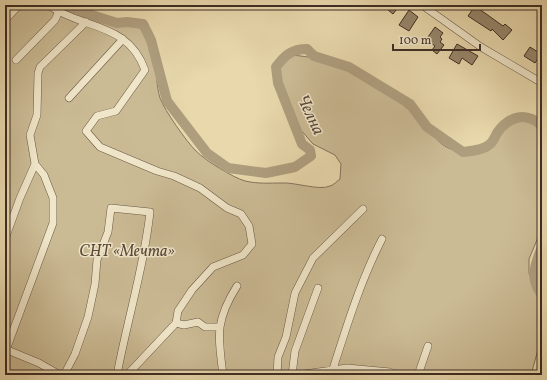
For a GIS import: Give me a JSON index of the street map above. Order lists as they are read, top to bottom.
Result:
{
  "water": ["Челна"],
  "parks": ["СНТ «Мечта»"],
  "scale_bar": "100 m"
}
